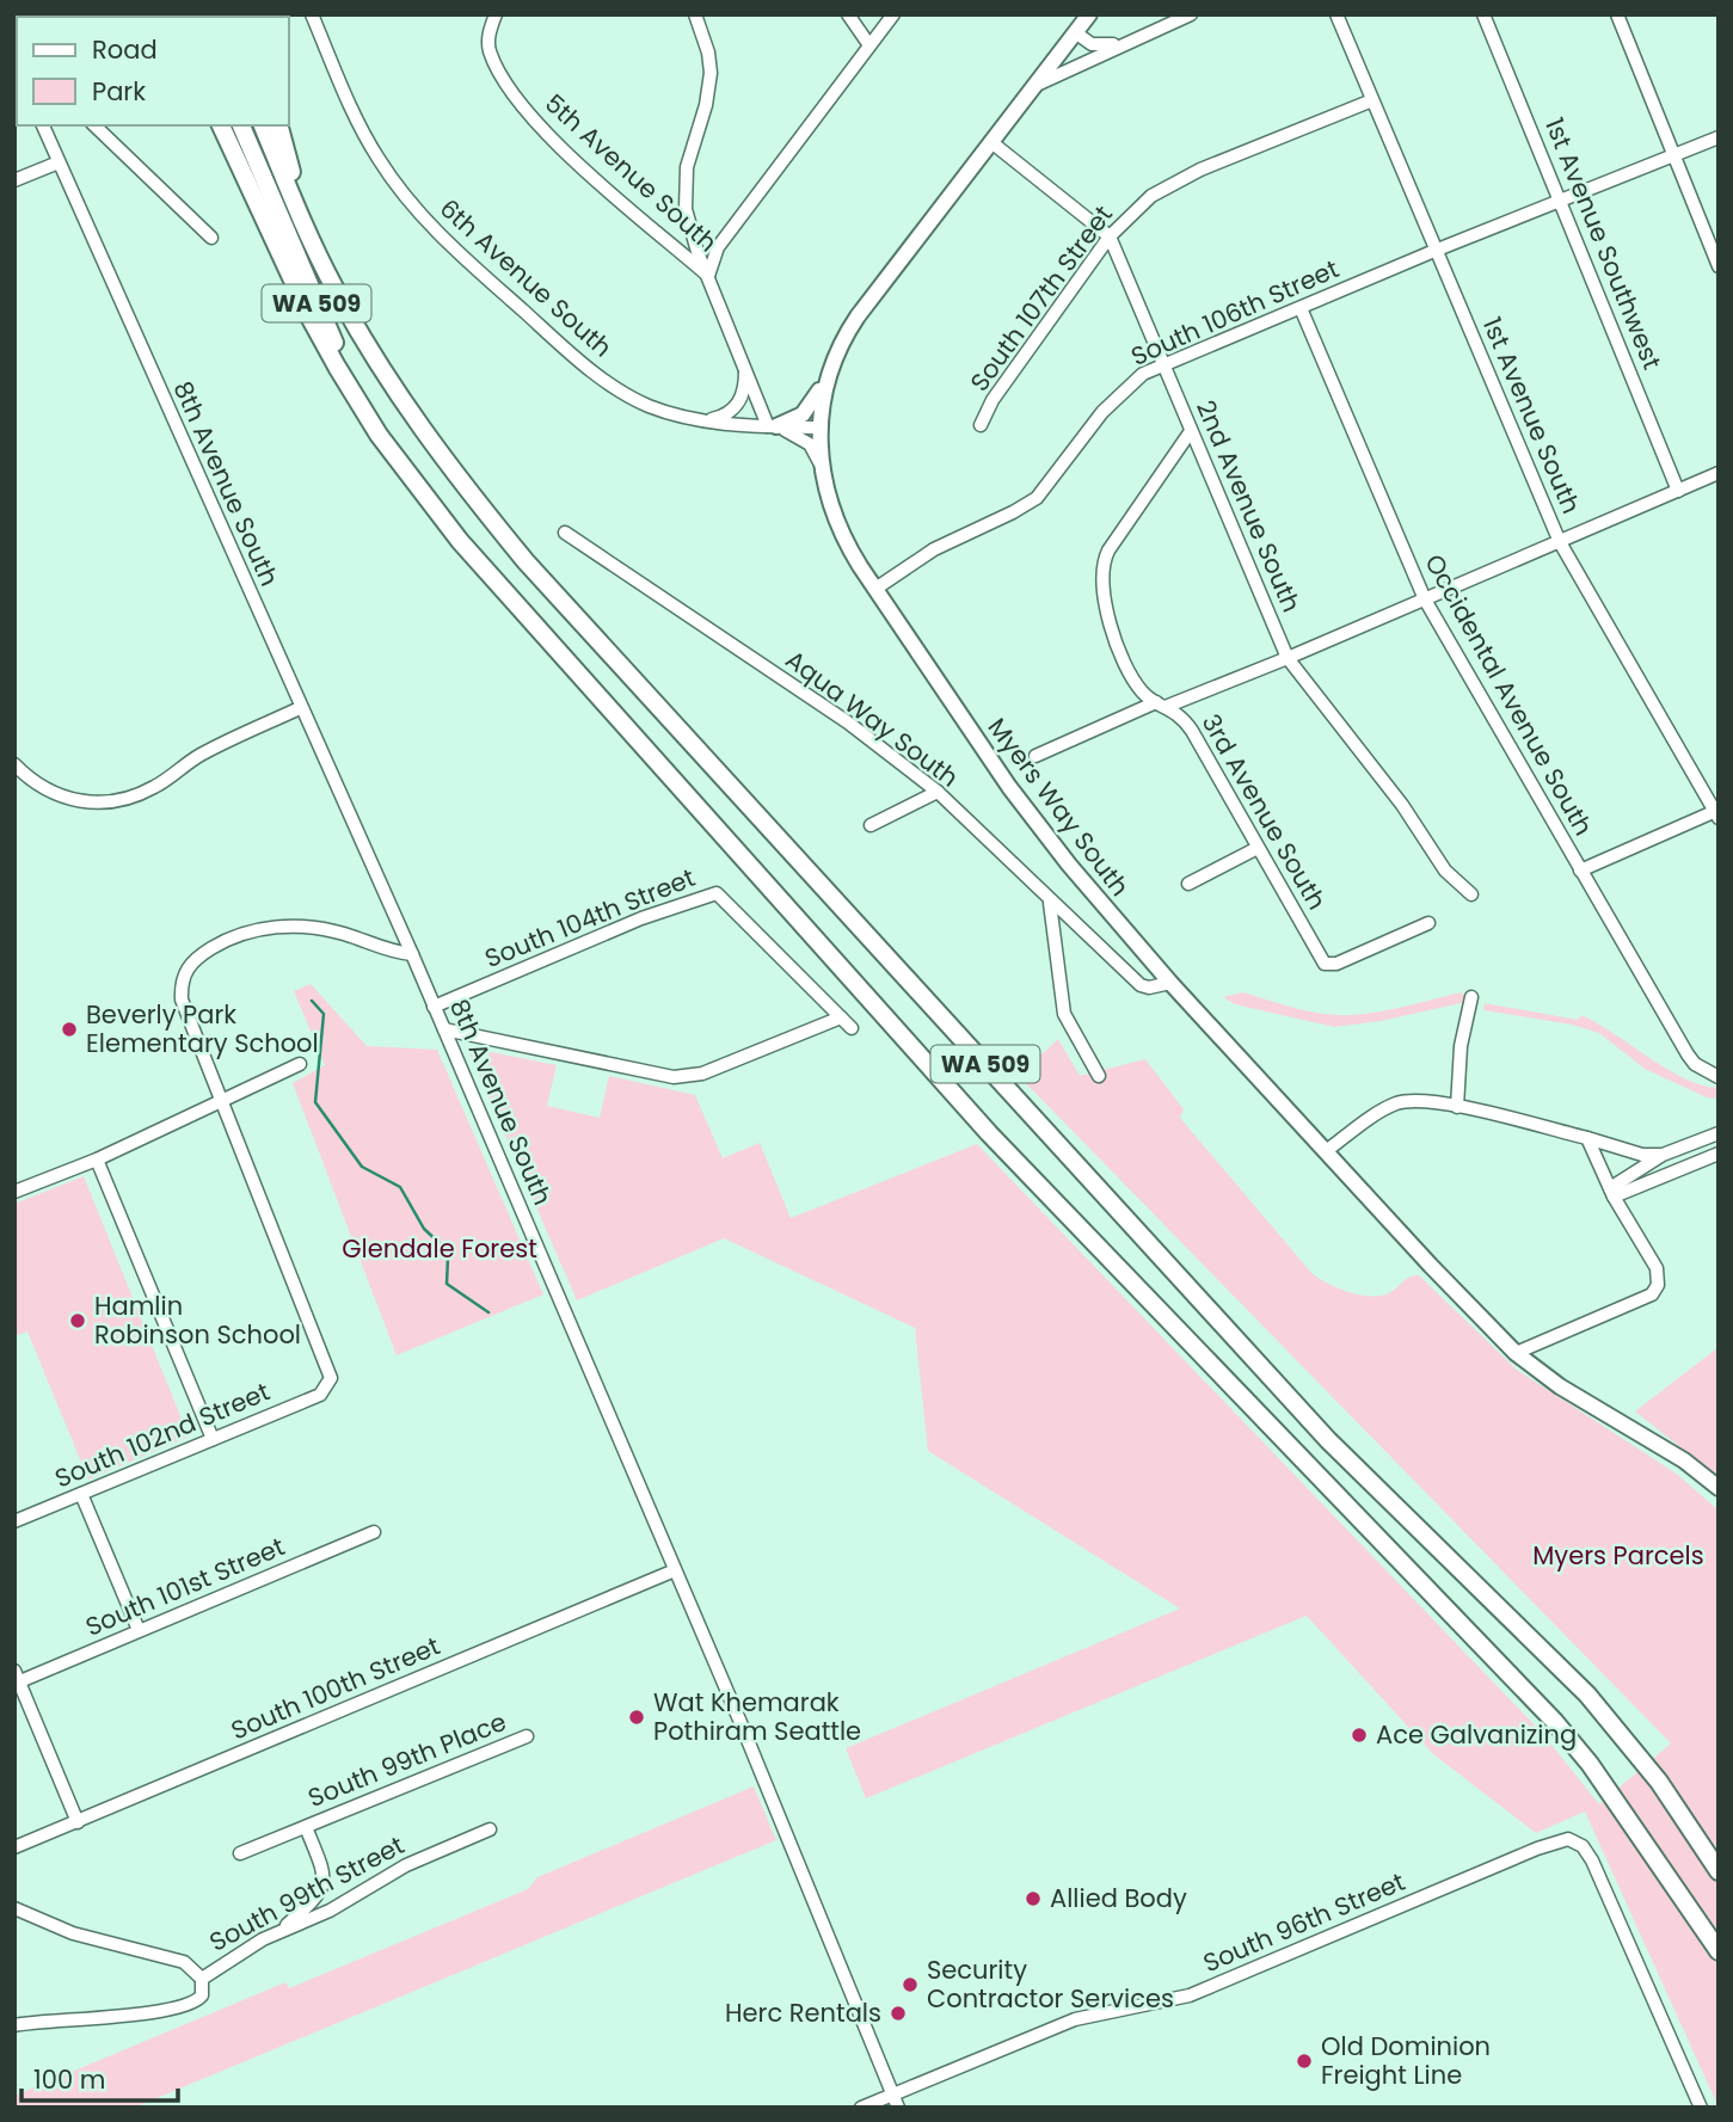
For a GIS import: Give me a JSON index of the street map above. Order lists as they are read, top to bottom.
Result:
{
  "streets": {
    "highway": ["WA 509"],
    "main road": ["Myers Way South"],
    "street": [
      "5th Avenue South",
      "1st Avenue Southwest",
      "6th Avenue South",
      "South 107th Street",
      "South 106th Street",
      "1st Avenue South",
      "8th Avenue South",
      "2nd Avenue South",
      "Occidental Avenue South",
      "Aqua Way South",
      "3rd Avenue South",
      "South 104th Street",
      "South 102nd Street",
      "South 101st Street",
      "South 100th Street",
      "South 99th Place",
      "South 99th Street",
      "South 96th Street"
    ]
  },
  "crossings": [
    ["1st Avenue Southwest", "South 106th Street"],
    ["6th Avenue South", "Myers Way South"],
    ["South 107th Street", "1st Avenue South"],
    ["South 107th Street", "2nd Avenue South"],
    ["South 106th Street", "1st Avenue South"],
    ["South 106th Street", "2nd Avenue South"],
    ["South 106th Street", "Occidental Avenue South"],
    ["South 106th Street", "Myers Way South"],
    ["8th Avenue South", "South 104th Street"],
    ["8th Avenue South", "South 100th Street"],
    ["8th Avenue South", "South 96th Street"],
    ["2nd Avenue South", "Myers Way South"],
    ["2nd Avenue South", "3rd Avenue South"],
    ["Aqua Way South", "Myers Way South"],
    ["South 99th Place", "South 99th Street"]
  ],
  "parks": ["Glendale Forest", "Myers Parcels"],
  "places": [
    "Beverly Park Elementary School",
    "Hamlin Robinson School",
    "Wat Khemarak Pothiram Seattle",
    "Ace Galvanizing",
    "Allied Body",
    "Security Contractor Services",
    "Herc Rentals",
    "Old Dominion Freight Line"
  ],
  "legend": ["Road", "Park"],
  "scale_bar": "100 m"
}
